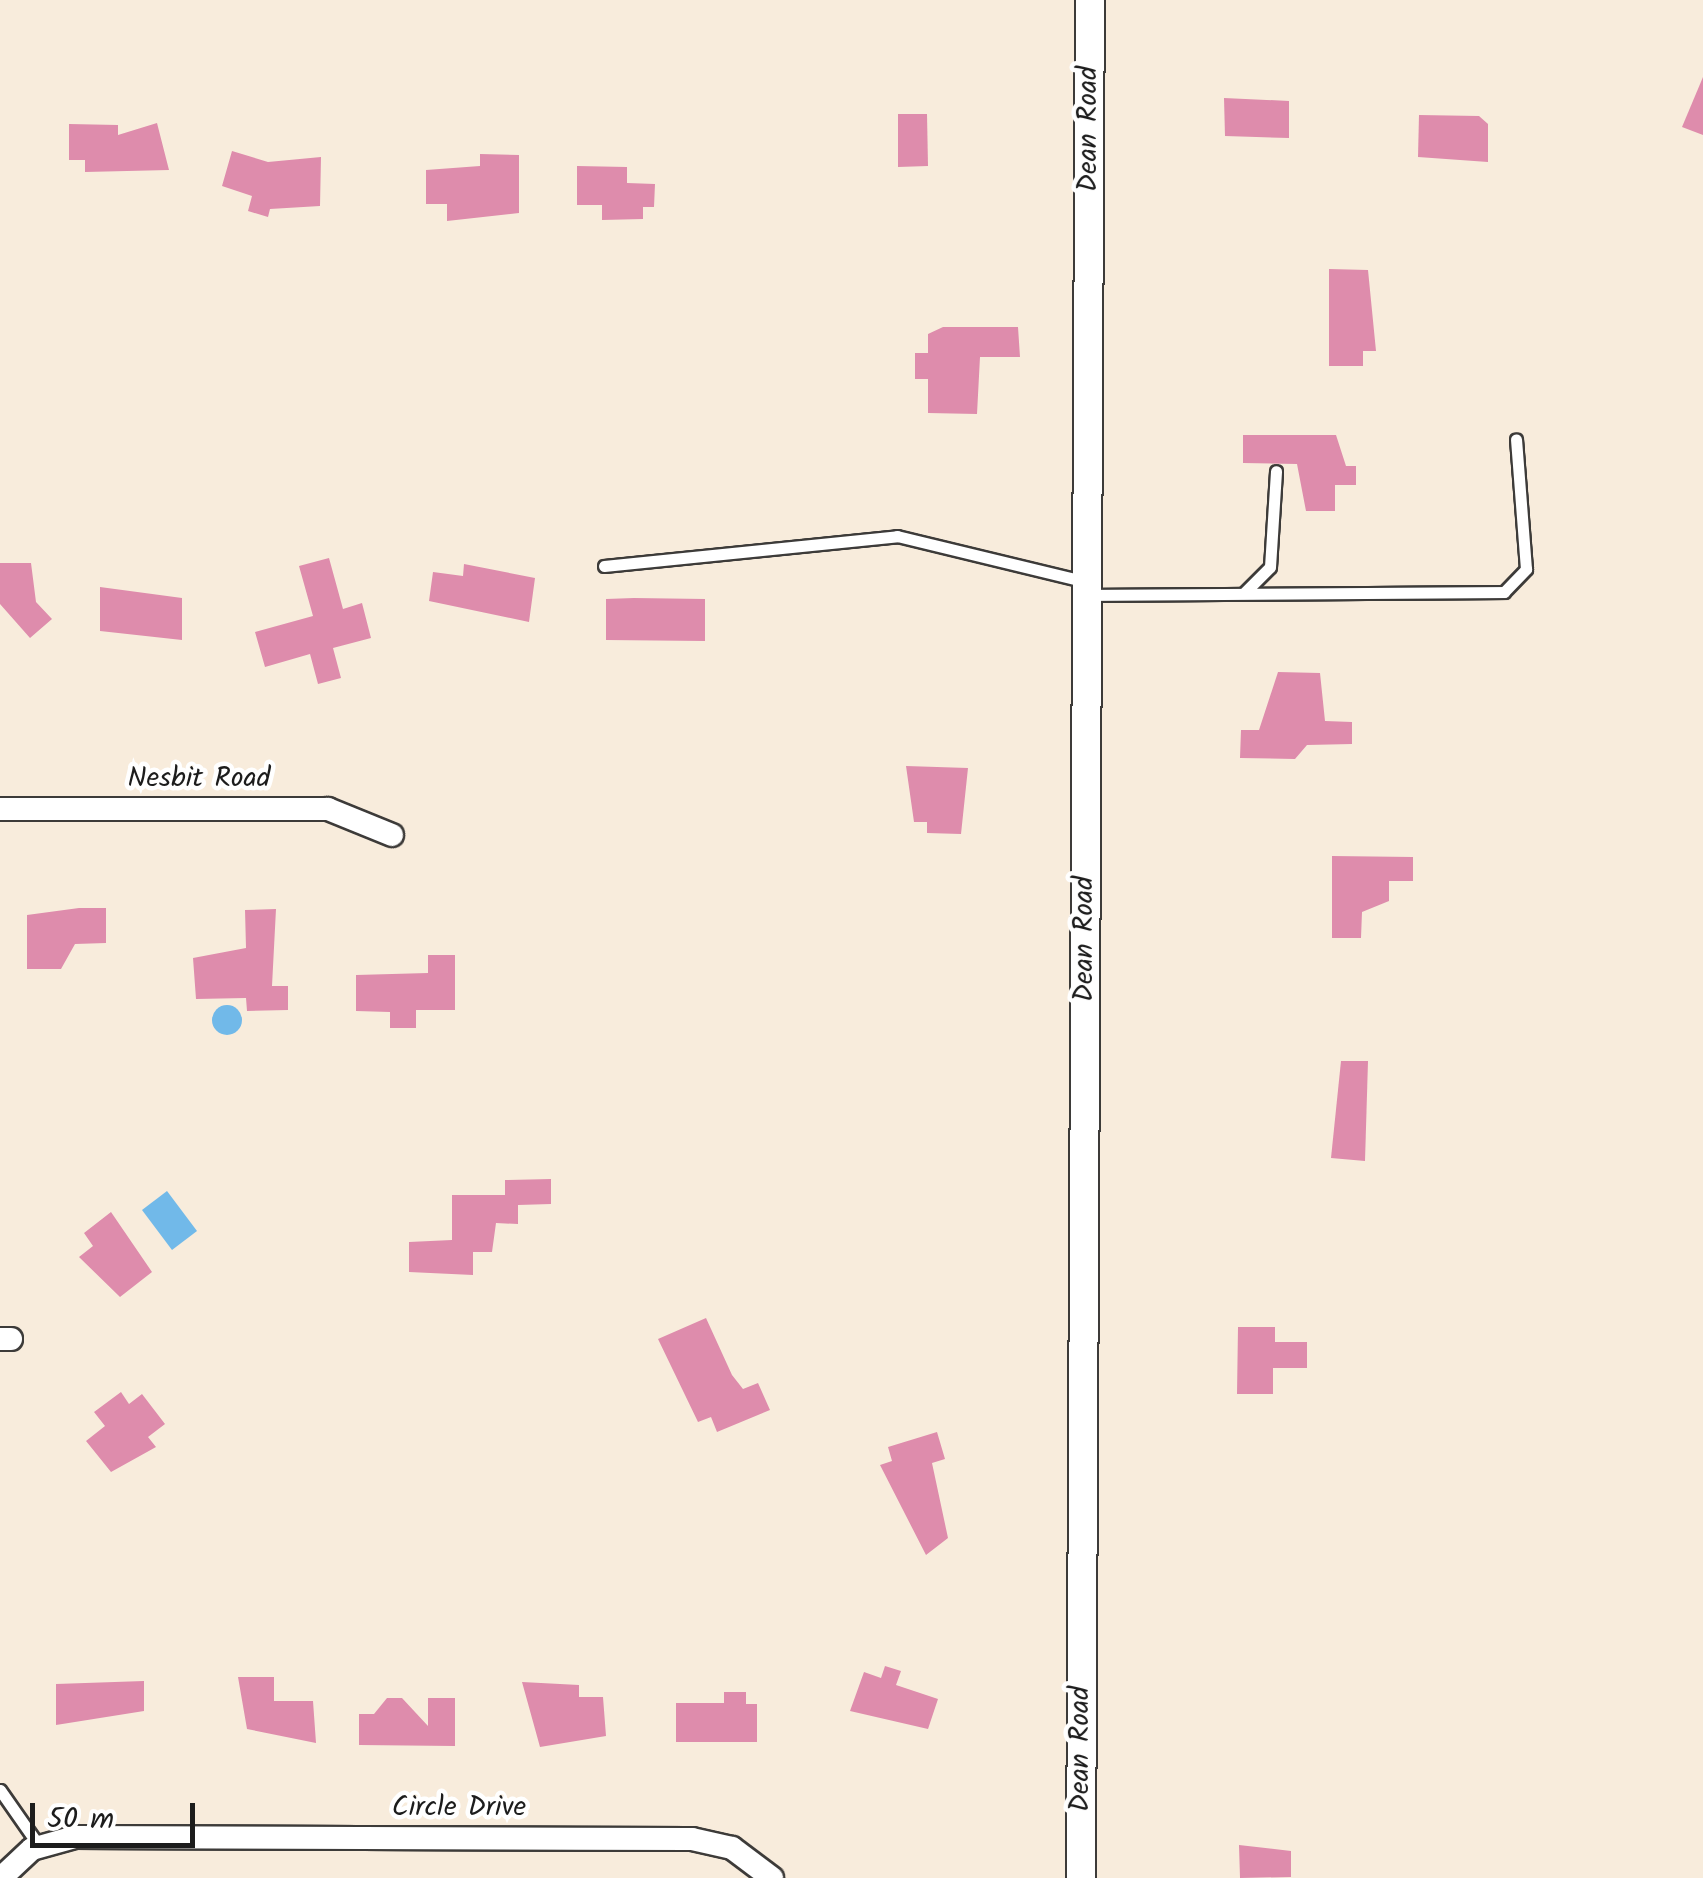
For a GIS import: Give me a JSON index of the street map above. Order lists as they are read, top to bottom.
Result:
{
  "streets": {
    "street": ["Dean Road", "Nesbit Road", "Circle Drive"]
  },
  "scale_bar": "50 m"
}
